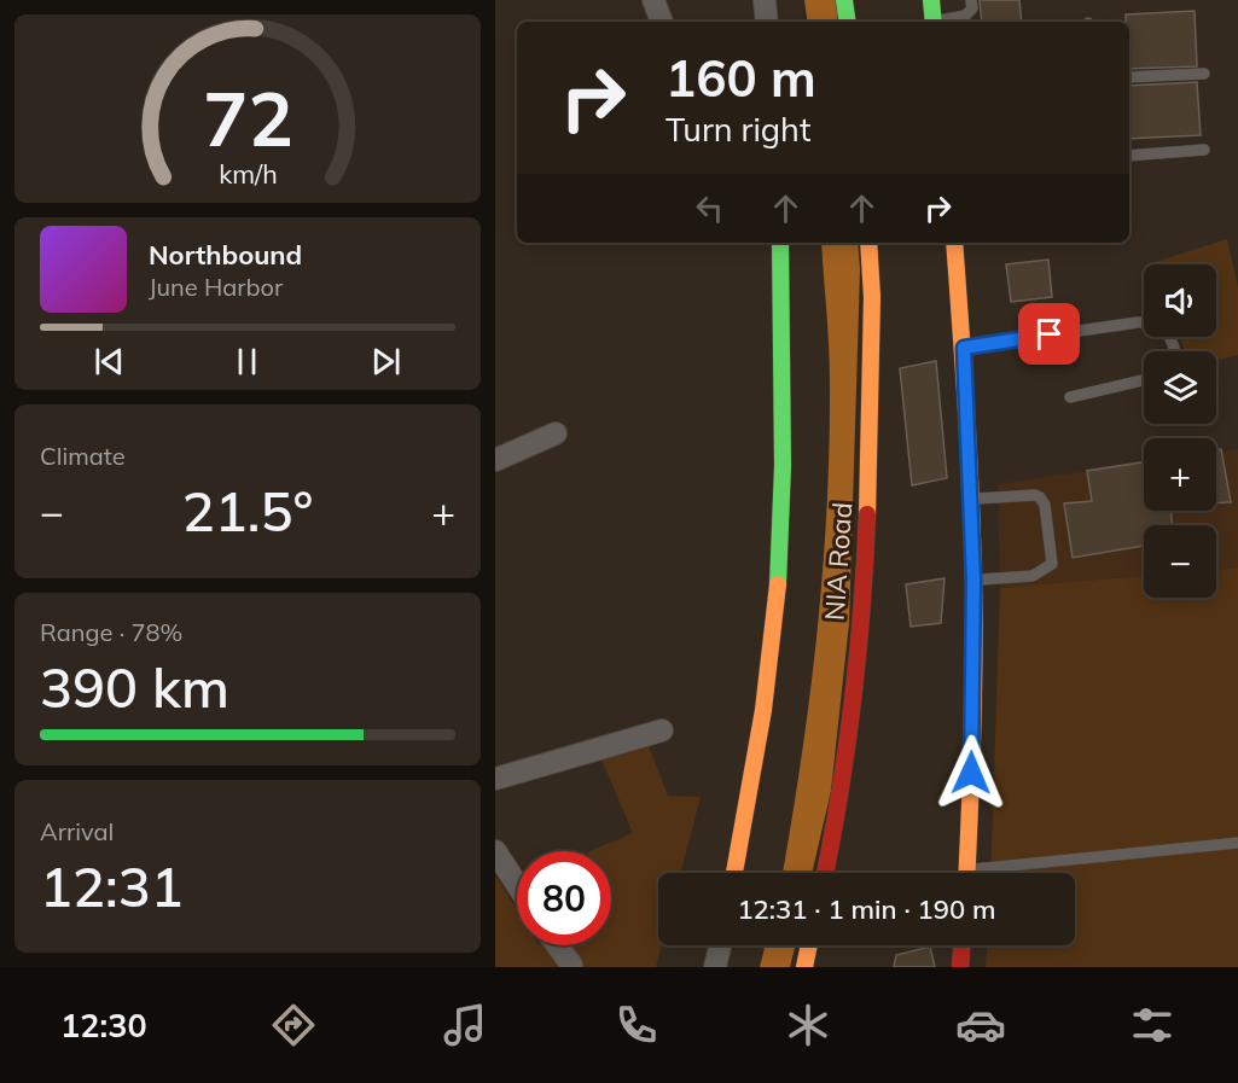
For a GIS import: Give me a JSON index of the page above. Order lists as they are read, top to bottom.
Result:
{
  "streets": {
    "main road": ["NIA Road"]
  },
  "page": {
    "turn": ["160 m", "Turn right"],
    "song": ["Northbound", "June Harbor"],
    "map_buttons": ["+", "−"],
    "tile": [
      "Climate",
      ["Range · 78%", "390 km"],
      ["Arrival", "12:31"]
    ],
    "heat": ["−", "21.5°", "+"],
    "limit": "80",
    "trip": "12:31 · 1 min · 190 m",
    "tabs": "12:30",
    "gauge": ["72", "km/h"]
  }
}
